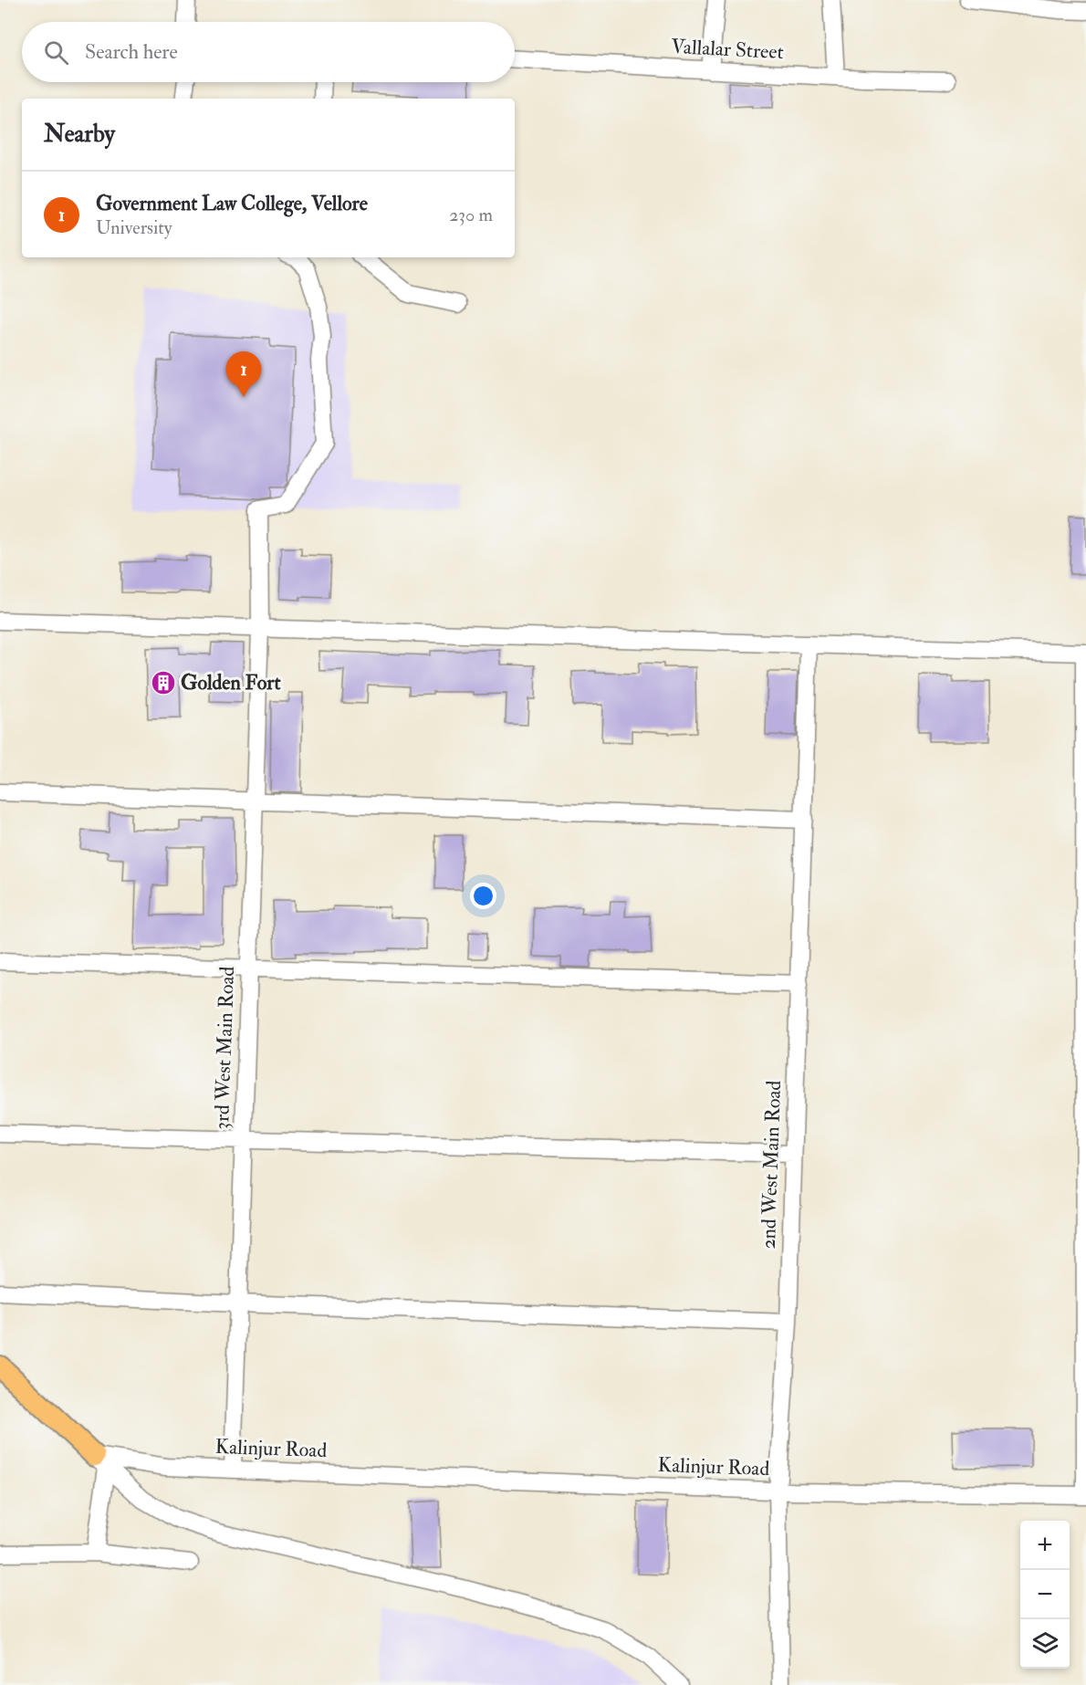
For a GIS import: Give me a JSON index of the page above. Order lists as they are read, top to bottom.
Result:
{
  "streets": {
    "street": [
      "Vallalar Street",
      "3rd West Main Road",
      "2nd West Main Road",
      "Kalinjur Road"
    ]
  },
  "crossings": [
    ["3rd West Main Road", "Kalinjur Road"],
    ["2nd West Main Road", "Kalinjur Road"]
  ],
  "places": {
    "building": ["Golden Fort"]
  },
  "page": {
    "search": "Search here",
    "heading": "Nearby",
    "list": [
      {
        "mark": "1",
        "name": "Government Law College, Vellore",
        "note": "University",
        "value": "230 m"
      }
    ],
    "pins": "1",
    "map_buttons": ["+", "−"]
  }
}
